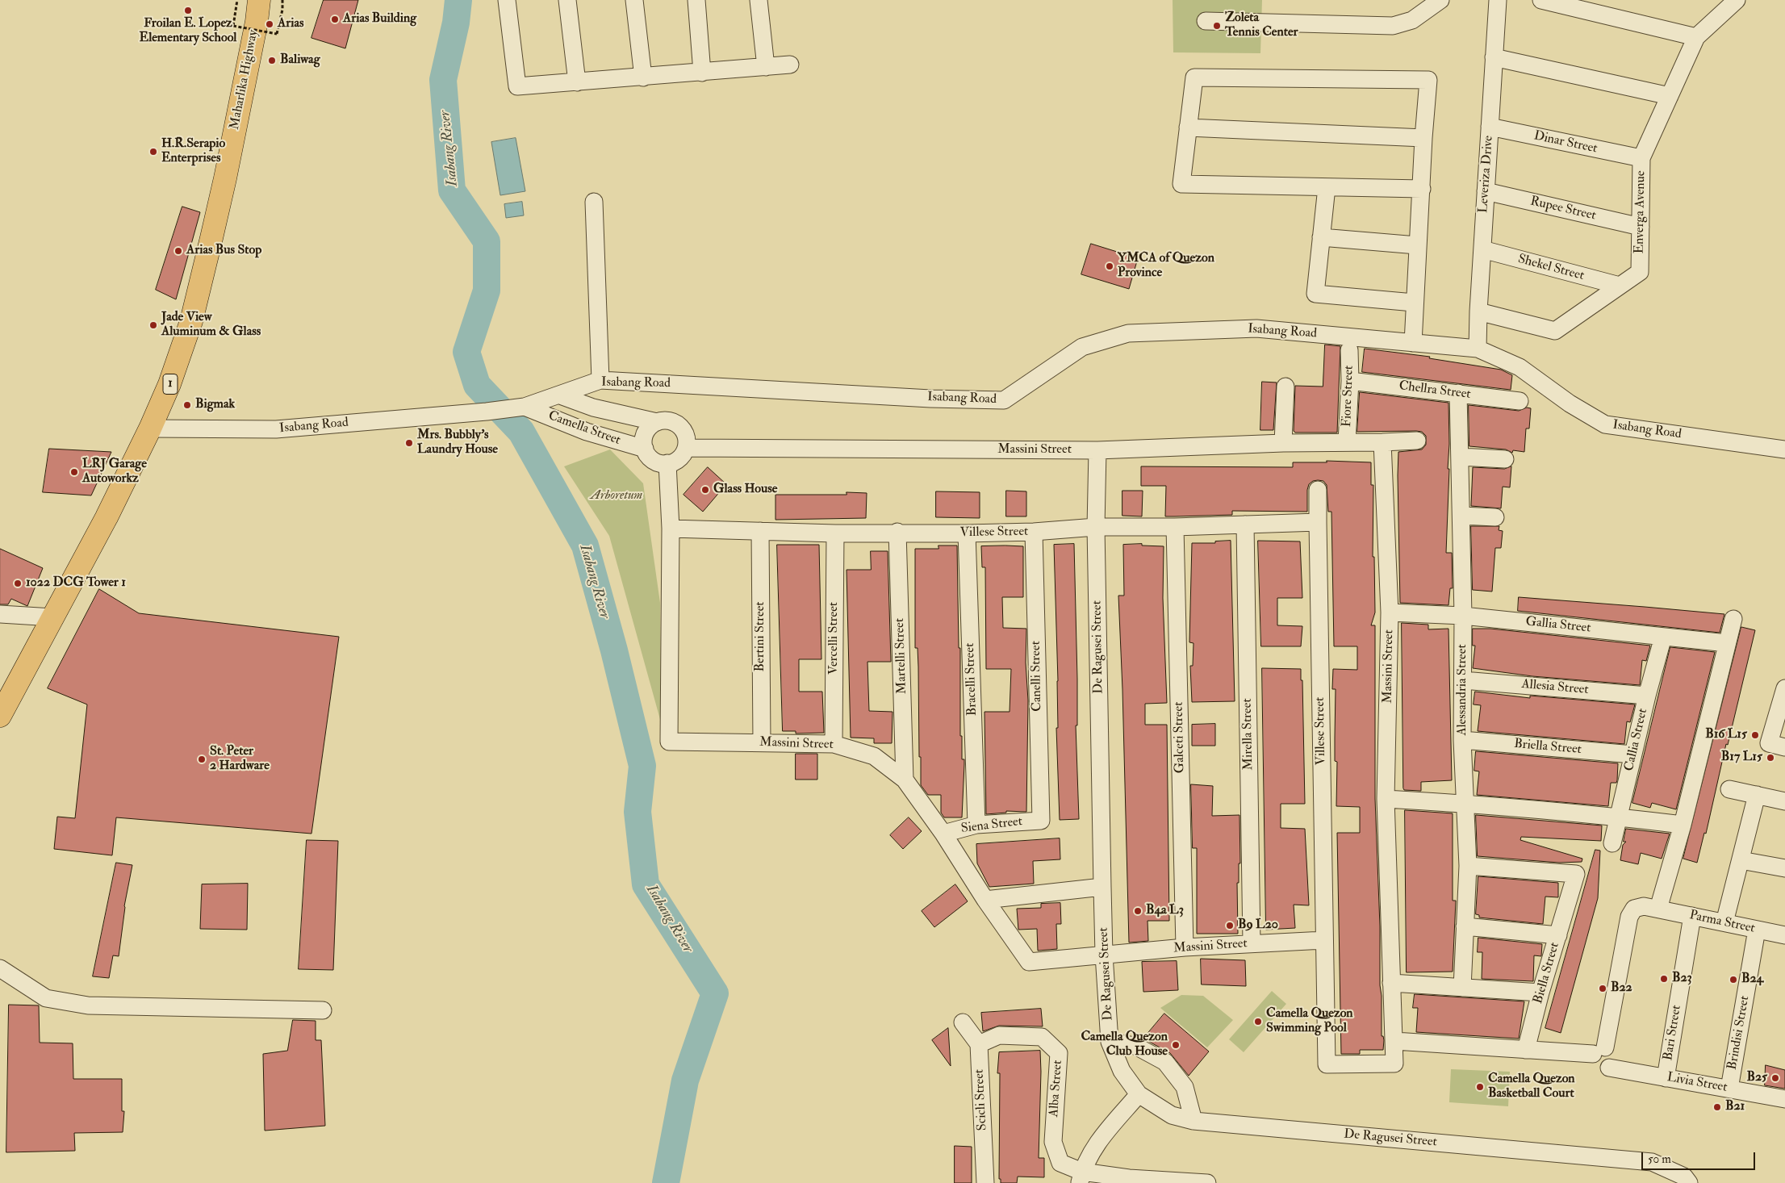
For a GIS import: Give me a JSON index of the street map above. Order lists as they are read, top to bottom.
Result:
{
  "streets": {
    "main road": ["Maharlika Highway", "1"],
    "street": [
      "Dinar Street",
      "Leveriza Drive",
      "Rupee Street",
      "Enverga Avenue",
      "Shekel Street",
      "Isabang Road",
      "Chellra Street",
      "Fiore Street",
      "Camella Street",
      "Massini Street",
      "Villese Street",
      "Gallia Street",
      "Bertini Street",
      "Vercelli Street",
      "De Ragusei Street",
      "Martelli Street",
      "Canelli Street",
      "Bracelli Street",
      "Allesia Street",
      "Alessandria Street",
      "Mirella Street",
      "Galceti Street",
      "Callia Street",
      "Briella Street",
      "Siena Street",
      "Parma Street",
      "Biella Street",
      "Bari Street",
      "Brindisi Street",
      "Livia Street",
      "Alba Street",
      "Scicli Street"
    ]
  },
  "crossings": [
    ["Maharlika Highway", "Isabang Road"],
    ["Dinar Street", "Leveriza Drive"],
    ["Dinar Street", "Enverga Avenue"],
    ["Leveriza Drive", "Rupee Street"],
    ["Leveriza Drive", "Enverga Avenue"],
    ["Leveriza Drive", "Shekel Street"],
    ["Leveriza Drive", "Isabang Road"],
    ["Rupee Street", "Enverga Avenue"],
    ["Enverga Avenue", "Shekel Street"],
    ["Isabang Road", "Camella Street"],
    ["Chellra Street", "Fiore Street"],
    ["Chellra Street", "Alessandria Street"],
    ["Fiore Street", "Massini Street"],
    ["Camella Street", "Massini Street"],
    ["Massini Street", "Villese Street"],
    ["Massini Street", "Gallia Street"],
    ["Massini Street", "Bertini Street"],
    ["Massini Street", "Vercelli Street"],
    ["Massini Street", "De Ragusei Street"],
    ["Massini Street", "Martelli Street"],
    ["Massini Street", "Mirella Street"],
    ["Massini Street", "Galceti Street"],
    ["Massini Street", "Siena Street"],
    ["Villese Street", "Bertini Street"],
    ["Villese Street", "Vercelli Street"],
    ["Villese Street", "De Ragusei Street"],
    ["Villese Street", "Martelli Street"],
    ["Villese Street", "Canelli Street"],
    ["Villese Street", "Bracelli Street"],
    ["Villese Street", "Mirella Street"],
    ["Villese Street", "Galceti Street"],
    ["Gallia Street", "Alessandria Street"],
    ["Gallia Street", "Callia Street"],
    ["Canelli Street", "Siena Street"],
    ["Bracelli Street", "Siena Street"],
    ["Allesia Street", "Alessandria Street"],
    ["Allesia Street", "Callia Street"],
    ["Alessandria Street", "Briella Street"],
    ["Alessandria Street", "Biella Street"],
    ["Callia Street", "Briella Street"],
    ["Parma Street", "Bari Street"],
    ["Parma Street", "Brindisi Street"],
    ["Parma Street", "Livia Street"],
    ["Bari Street", "Livia Street"],
    ["Brindisi Street", "Livia Street"],
    ["Alba Street", "Scicli Street"]
  ],
  "water": ["Isabang River"],
  "parks": ["Arboretum"],
  "places": [
    "Froilan E. Lopez Elementary School",
    "Arias Building",
    "Arias",
    "Zoleta Tennis Center",
    "Baliwag",
    "H.R.Serapio Enterprises",
    "Arias Bus Stop",
    "YMCA of Quezon Province",
    "Jade View Aluminum & Glass",
    "Bigmak",
    "Mrs. Bubbly's Laundry House",
    "LRJ Garage Autoworkz",
    "Glass House",
    "1022 DCG Tower 1",
    "B16 L15",
    "B17 L15",
    "St. Peter 2 Hardware",
    "B4a L3",
    "B9 L20",
    "B23",
    "B24",
    "B22",
    "Camella Quezon Swimming Pool",
    "Camella Quezon Club House",
    "B25",
    "Camella Quezon Basketball Court",
    "B21"
  ],
  "scale_bar": "50 m"
}
